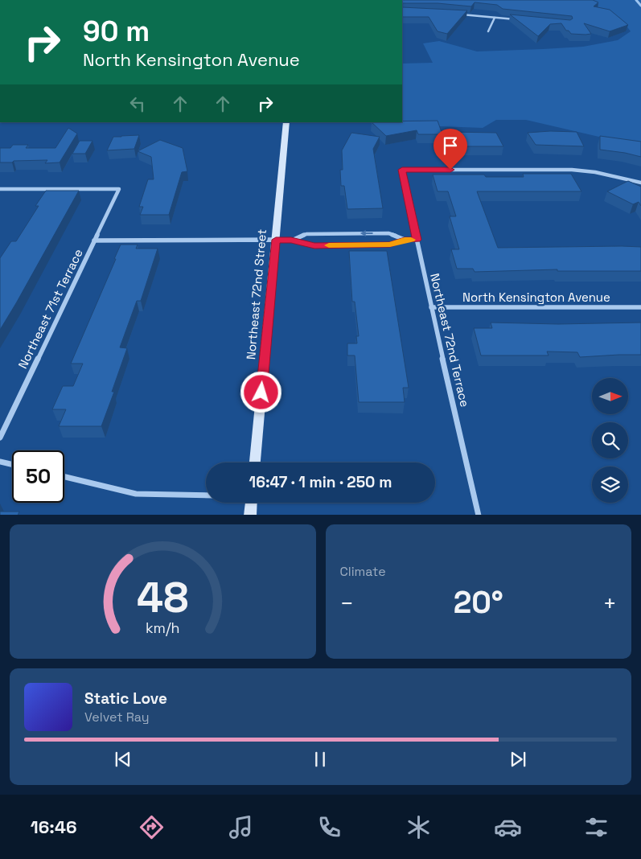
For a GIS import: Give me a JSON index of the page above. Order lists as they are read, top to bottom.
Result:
{
  "streets": {
    "main road": ["Northeast 72nd Street"],
    "street": ["North Kensington Avenue", "Northeast 71st Terrace", "Northeast 72nd Terrace"]
  },
  "crossings": [
    ["North Kensington Avenue", "Northeast 72nd Terrace"]
  ],
  "north": "right",
  "page": {
    "turn": ["90 m", "North Kensington Avenue"],
    "limit": "50",
    "trip": "16:47 · 1 min · 250 m",
    "tile": "Climate",
    "heat": ["−", "20°", "+"],
    "song": ["Static Love", "Velvet Ray"],
    "tabs": "16:46",
    "gauge": ["48", "km/h"]
  }
}
